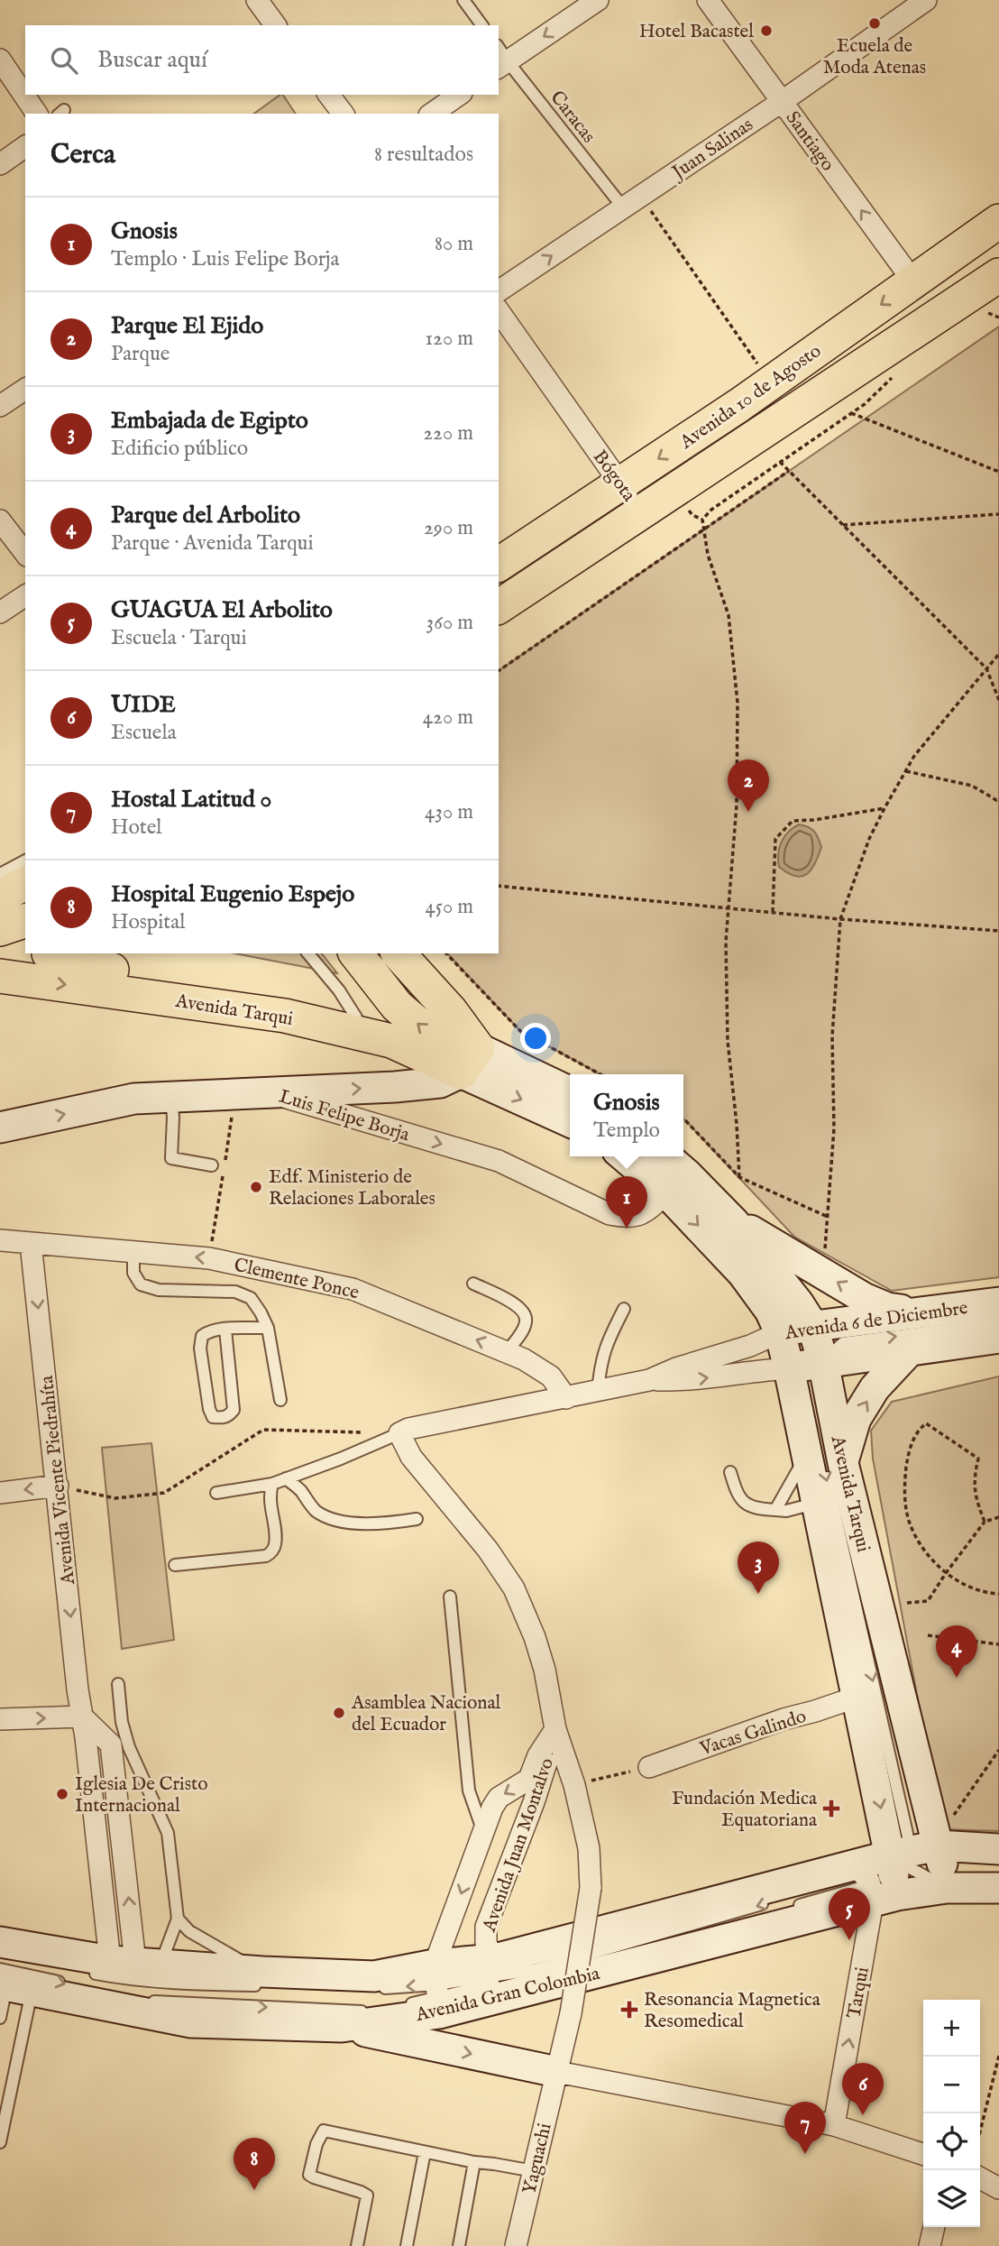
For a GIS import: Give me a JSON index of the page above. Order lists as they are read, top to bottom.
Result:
{
  "streets": {
    "main road": [
      "Avenida 10 de Agosto",
      "Avenida Tarqui",
      "Luis Felipe Borja",
      "Avenida 6 de Diciembre",
      "Avenida Gran Colombia"
    ],
    "street": [
      "Santiago",
      "Juan Salinas",
      "Bógota",
      "Clemente Ponce",
      "Avenida Vicente Piedrahíta",
      "Vacas Galindo",
      "Avenida Juan Montalvo",
      "Tarqui",
      "Yaguachi"
    ],
    "lane": ["Caracas"]
  },
  "crossings": [
    ["Caracas", "Juan Salinas"],
    ["Santiago", "Juan Salinas"],
    ["Santiago", "Avenida 10 de Agosto"],
    ["Avenida 10 de Agosto", "Bógota"],
    ["Avenida Tarqui", "Avenida 6 de Diciembre"],
    ["Avenida Tarqui", "Vacas Galindo"],
    ["Avenida Tarqui", "Tarqui"],
    ["Avenida Tarqui", "Avenida Gran Colombia"],
    ["Clemente Ponce", "Avenida 6 de Diciembre"],
    ["Clemente Ponce", "Avenida Vicente Piedrahíta"],
    ["Avenida 6 de Diciembre", "Avenida Juan Montalvo"],
    ["Avenida Vicente Piedrahíta", "Avenida Gran Colombia"],
    ["Avenida Juan Montalvo", "Avenida Gran Colombia"],
    ["Avenida Juan Montalvo", "Yaguachi"],
    ["Tarqui", "Avenida Gran Colombia"]
  ],
  "one_way": [
    "Santiago",
    "Clemente Ponce",
    "Avenida Vicente Piedrahíta",
    "Tarqui"
  ],
  "places": {
    "other": [
      "Ecuela de Moda Atenas",
      "Hotel Bacastel",
      "Edf. Ministerio de Relaciones Laborales",
      "Asamblea Nacional del Ecuador",
      "Iglesia De Cristo Internacional"
    ],
    "health": ["Fundación Medica Equatoriana", "Resonancia Magnetica Resomedical"]
  },
  "page": {
    "search": "Buscar aquí",
    "heading": ["Cerca", "8 resultados"],
    "list": [
      {
        "mark": "1",
        "name": "Gnosis",
        "note": "Templo · Luis Felipe Borja",
        "value": "80 m"
      },
      {
        "mark": "2",
        "name": "Parque El Ejido",
        "note": "Parque",
        "value": "120 m"
      },
      {
        "mark": "3",
        "name": "Embajada de Egipto",
        "note": "Edificio público",
        "value": "220 m"
      },
      {
        "mark": "4",
        "name": "Parque del Arbolito",
        "note": "Parque · Avenida Tarqui",
        "value": "290 m"
      },
      {
        "mark": "5",
        "name": "GUAGUA El Arbolito",
        "note": "Escuela · Tarqui",
        "value": "360 m"
      },
      {
        "mark": "6",
        "name": "UIDE",
        "note": "Escuela",
        "value": "420 m"
      },
      {
        "mark": "7",
        "name": "Hostal Latitud 0",
        "note": "Hotel",
        "value": "430 m"
      },
      {
        "mark": "8",
        "name": "Hospital Eugenio Espejo",
        "note": "Hospital",
        "value": "450 m"
      }
    ],
    "pins": [
      "2",
      "1",
      "3",
      "4",
      "5",
      "6",
      "7",
      "8"
    ],
    "popup": ["Gnosis", "Templo"],
    "map_buttons": ["+", "−"]
  }
}
